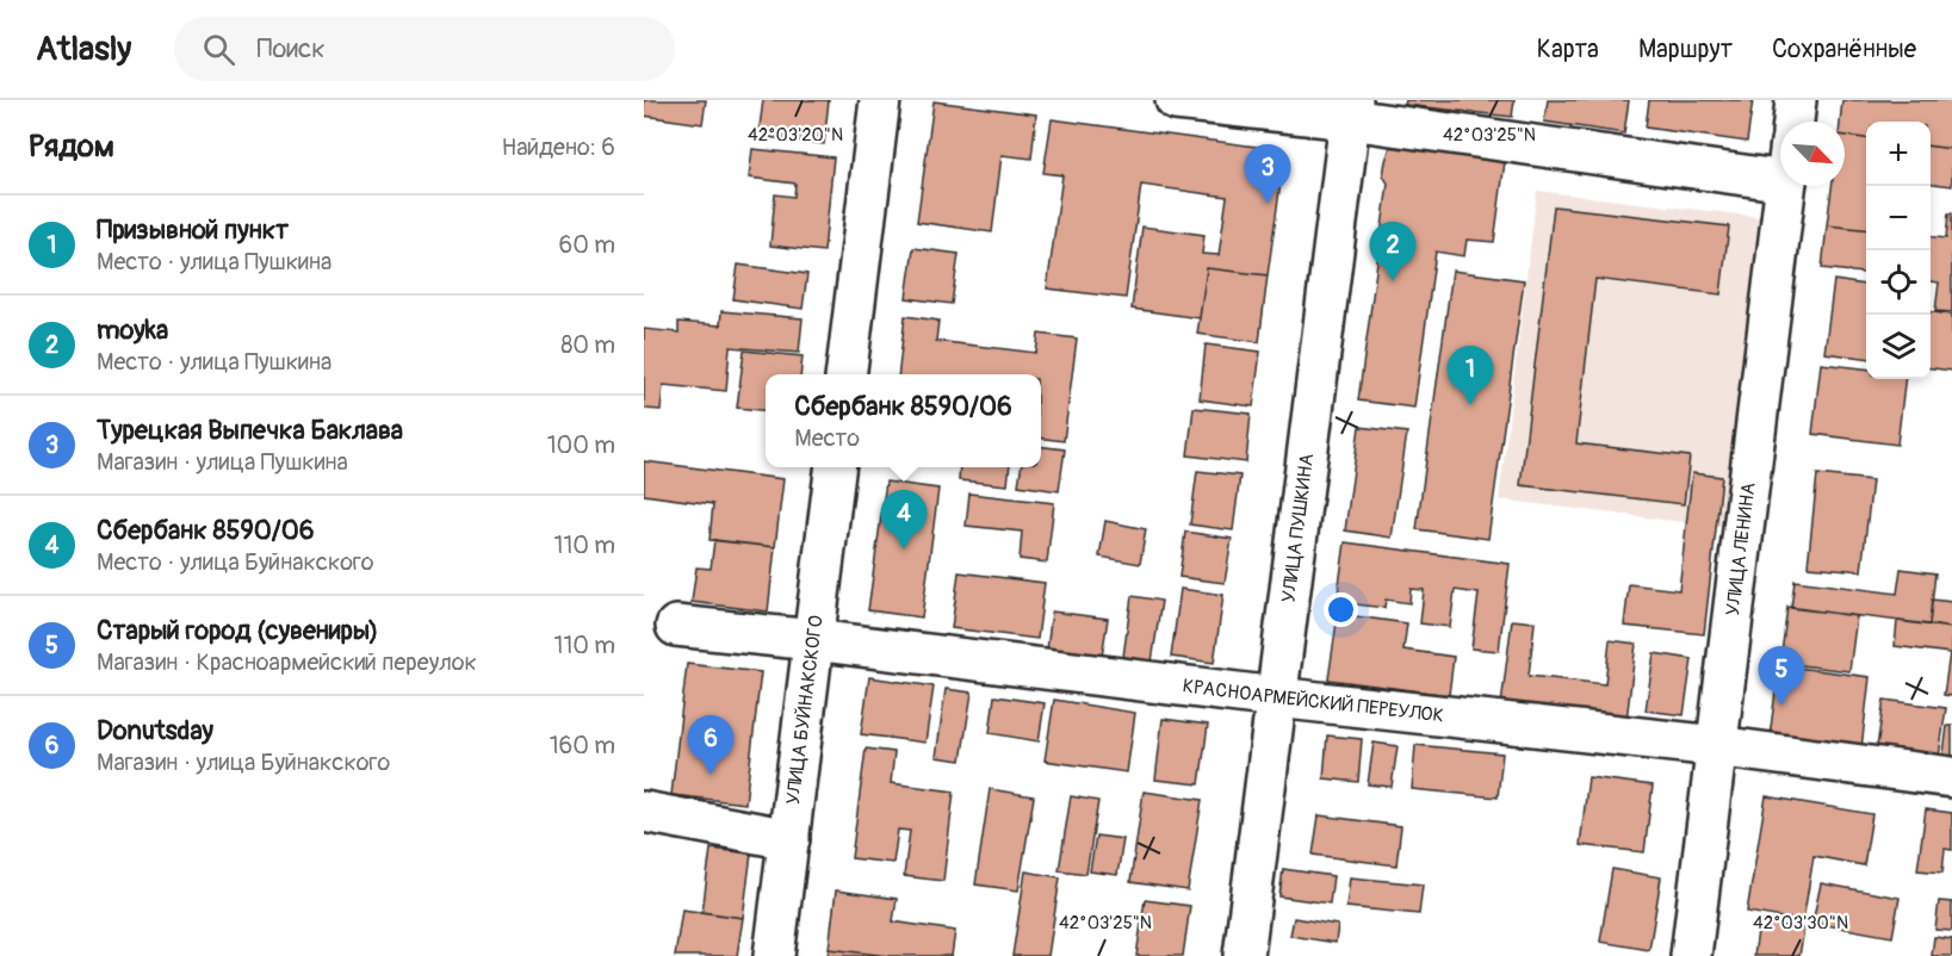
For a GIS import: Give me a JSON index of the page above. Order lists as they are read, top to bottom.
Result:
{
  "streets": {
    "street": [
      "УЛИЦА ПУШКИНА",
      "УЛИЦА ЛЕНИНА",
      "КРАСНОАРМЕЙСКИЙ ПЕРЕУЛОК",
      "УЛИЦА БУЙНАКСКОГО"
    ]
  },
  "crossings": [
    ["УЛИЦА ПУШКИНА", "КРАСНОАРМЕЙСКИЙ ПЕРЕУЛОК"],
    ["УЛИЦА ЛЕНИНА", "КРАСНОАРМЕЙСКИЙ ПЕРЕУЛОК"],
    ["КРАСНОАРМЕЙСКИЙ ПЕРЕУЛОК", "УЛИЦА БУЙНАКСКОГО"]
  ],
  "north": "bottom right",
  "page": {
    "header": "Atlasly",
    "search": "Поиск",
    "nav": ["Карта", "Маршрут", "Сохранённые"],
    "heading": ["Рядом", "Найдено: 6"],
    "map_buttons": ["+", "−"],
    "pins": [
      "3",
      "2",
      "1",
      "4",
      "5",
      "6"
    ],
    "list": [
      {
        "mark": "1",
        "name": "Призывной пункт",
        "note": "Место · улица Пушкина",
        "value": "60 m"
      },
      {
        "mark": "2",
        "name": "moyka",
        "note": "Место · улица Пушкина",
        "value": "80 m"
      },
      {
        "mark": "3",
        "name": "Турецкая Выпечка Баклава",
        "note": "Магазин · улица Пушкина",
        "value": "100 m"
      },
      {
        "mark": "4",
        "name": "Сбербанк 8590/06",
        "note": "Место · улица Буйнакского",
        "value": "110 m"
      },
      {
        "mark": "5",
        "name": "Старый город (сувениры)",
        "note": "Магазин · Красноармейский переулок",
        "value": "110 m"
      },
      {
        "mark": "6",
        "name": "Donutsday",
        "note": "Магазин · улица Буйнакского",
        "value": "160 m"
      }
    ],
    "popup": ["Сбербанк 8590/06", "Место"]
  },
  "coordinates": ["42°03'20\"N", "42°03'25\"N", "42°03'30\"N"]
}
